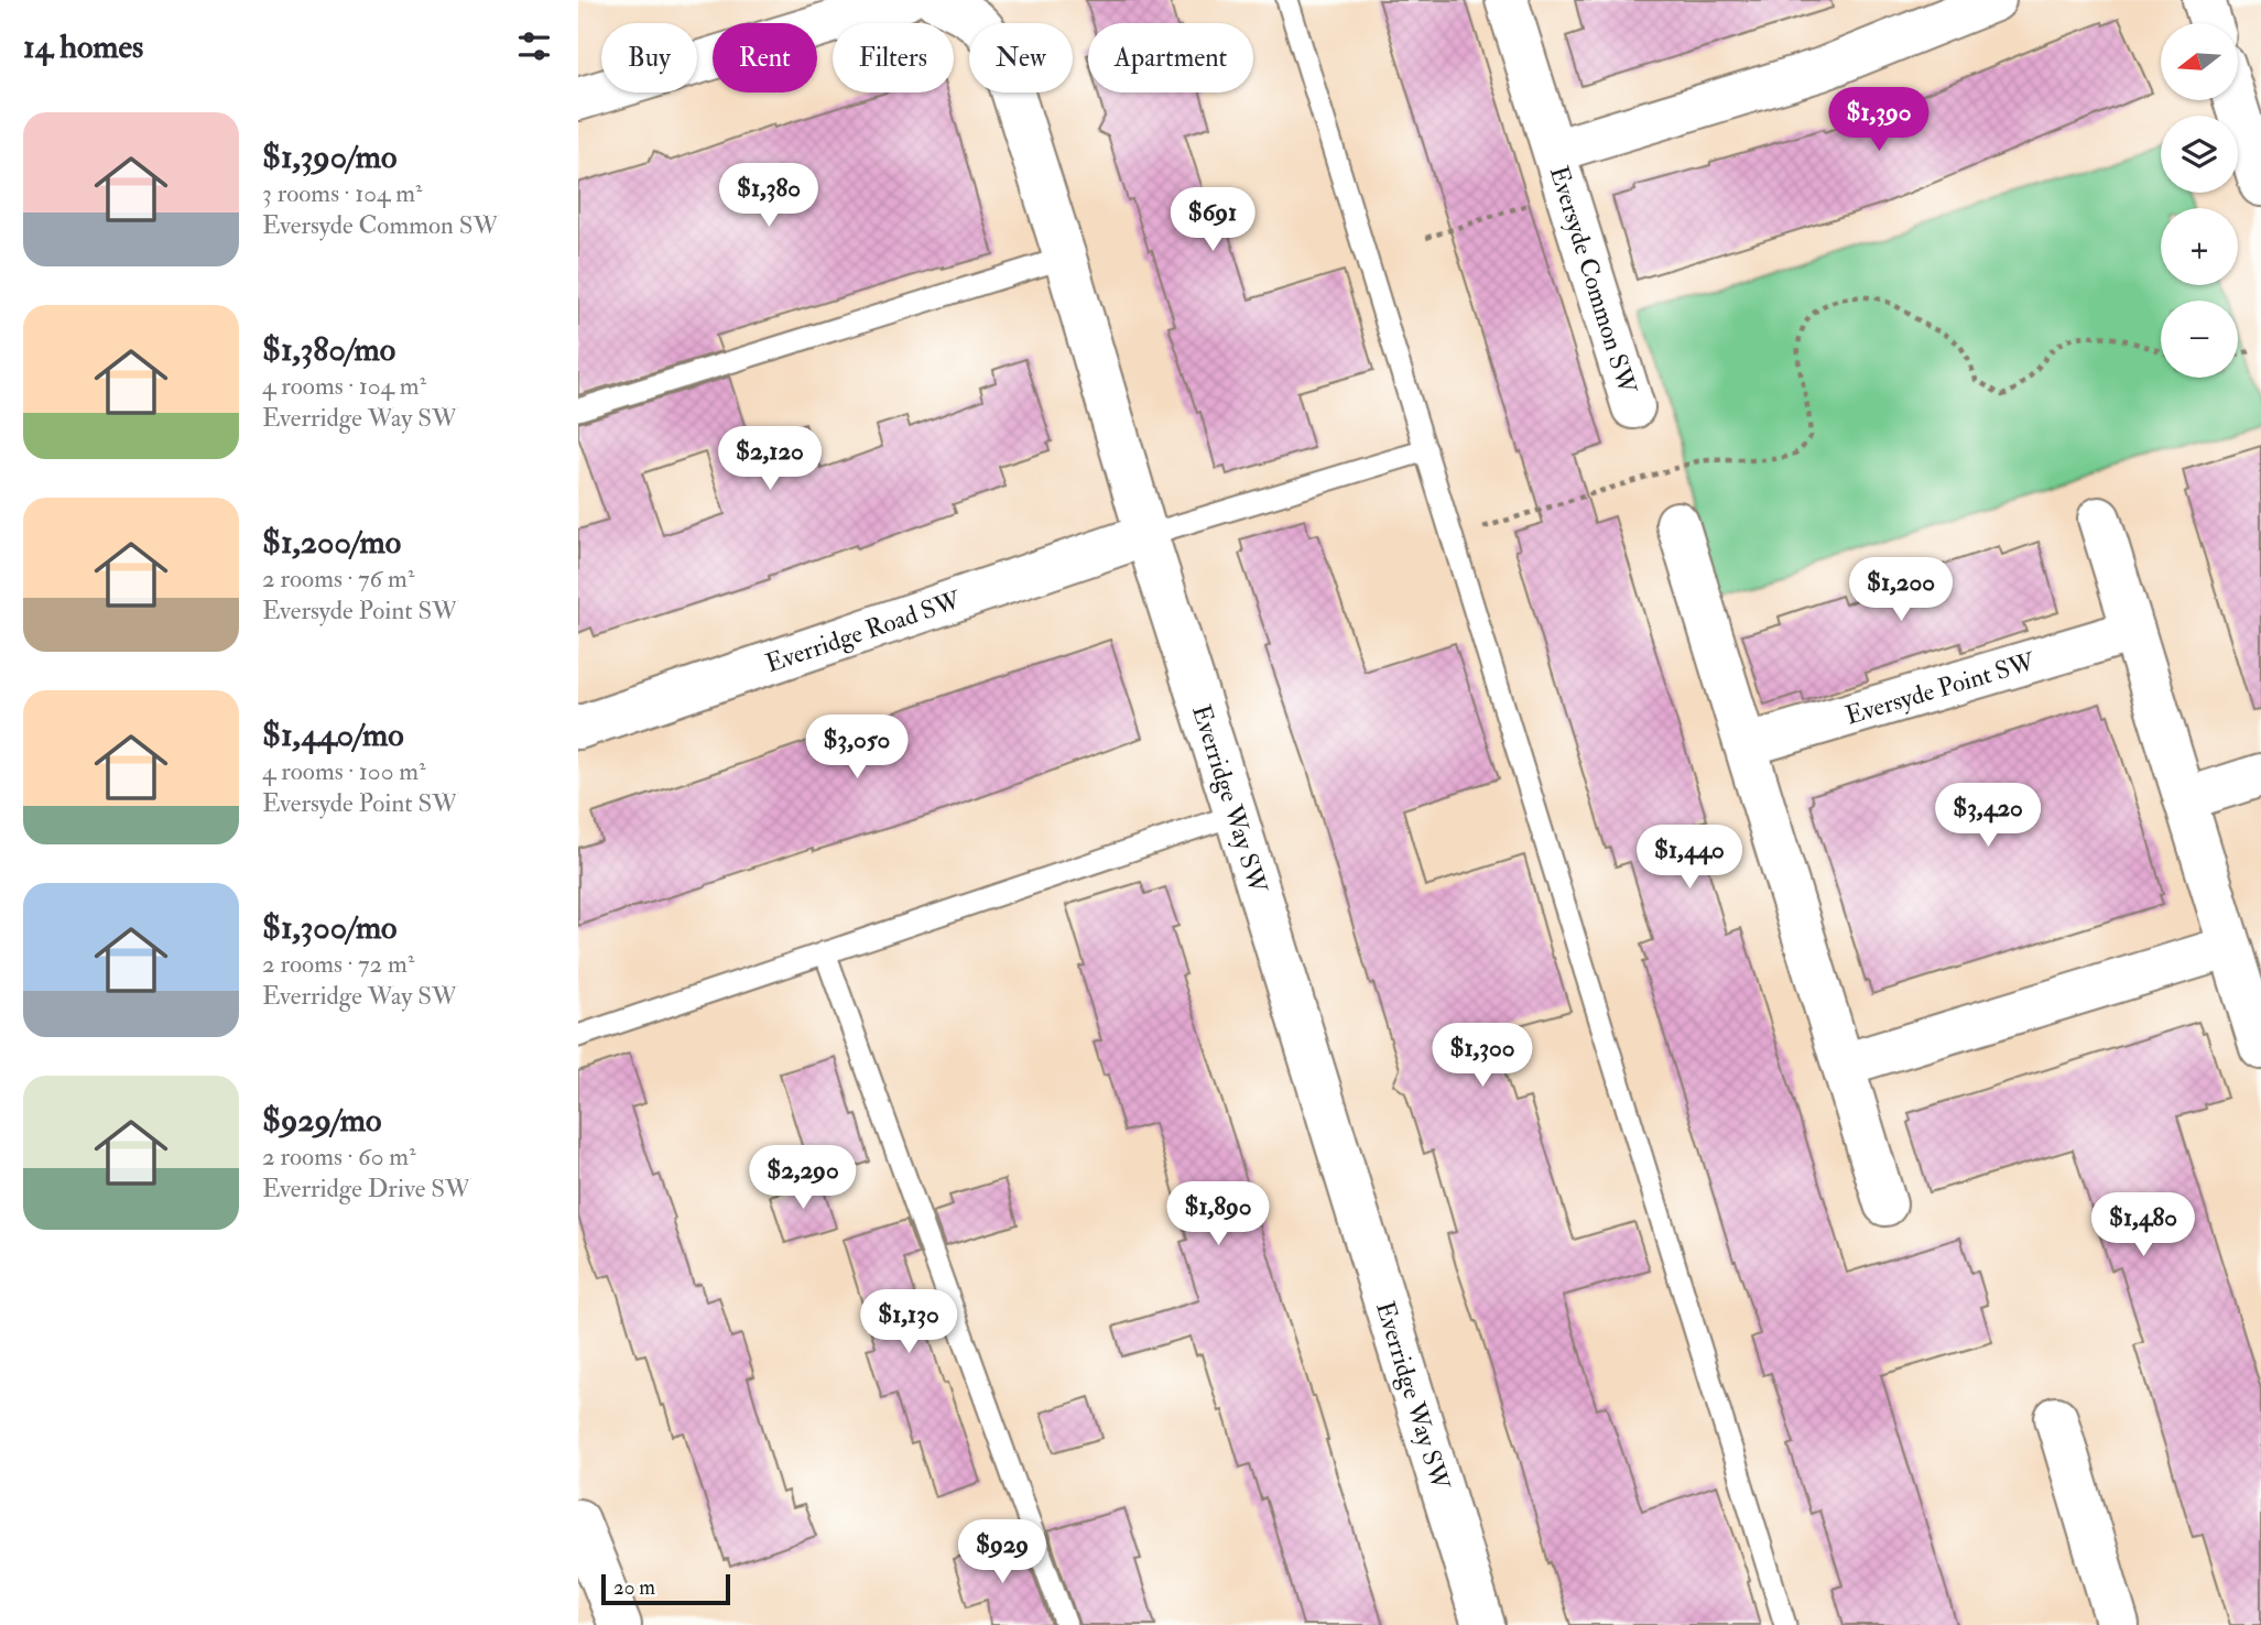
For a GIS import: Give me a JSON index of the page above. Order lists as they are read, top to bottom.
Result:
{
  "streets": {
    "street": [
      "Eversyde Common SW",
      "Everridge Road SW",
      "Eversyde Point SW",
      "Everridge Way SW"
    ]
  },
  "crossings": [
    ["Everridge Road SW", "Everridge Way SW"]
  ],
  "scale_bar": "20 m",
  "north": "left",
  "page": {
    "heading": "14 homes",
    "map_buttons": ["+", "−"],
    "chip": [
      "Buy",
      "Rent",
      "Filters",
      "New",
      "Apartment"
    ],
    "price": [
      "$1,390",
      "$1,380",
      "$691",
      "$2,120",
      "$1,200",
      "$3,050",
      "$3,420",
      "$1,440",
      "$1,300",
      "$2,290",
      "$1,890",
      "$1,480",
      "$1,130",
      "$929"
    ],
    "list": [
      {
        "name": "$1,390/mo",
        "note": "3 rooms · 104 m² · Eversyde Common SW"
      },
      {
        "name": "$1,380/mo",
        "note": "4 rooms · 104 m² · Everridge Way SW"
      },
      {
        "name": "$1,200/mo",
        "note": "2 rooms · 76 m² · Eversyde Point SW"
      },
      {
        "name": "$1,440/mo",
        "note": "4 rooms · 100 m² · Eversyde Point SW"
      },
      {
        "name": "$1,300/mo",
        "note": "2 rooms · 72 m² · Everridge Way SW"
      },
      {
        "name": "$929/mo",
        "note": "2 rooms · 60 m² · Everridge Drive SW"
      }
    ],
    "scale": "20 m"
  }
}
